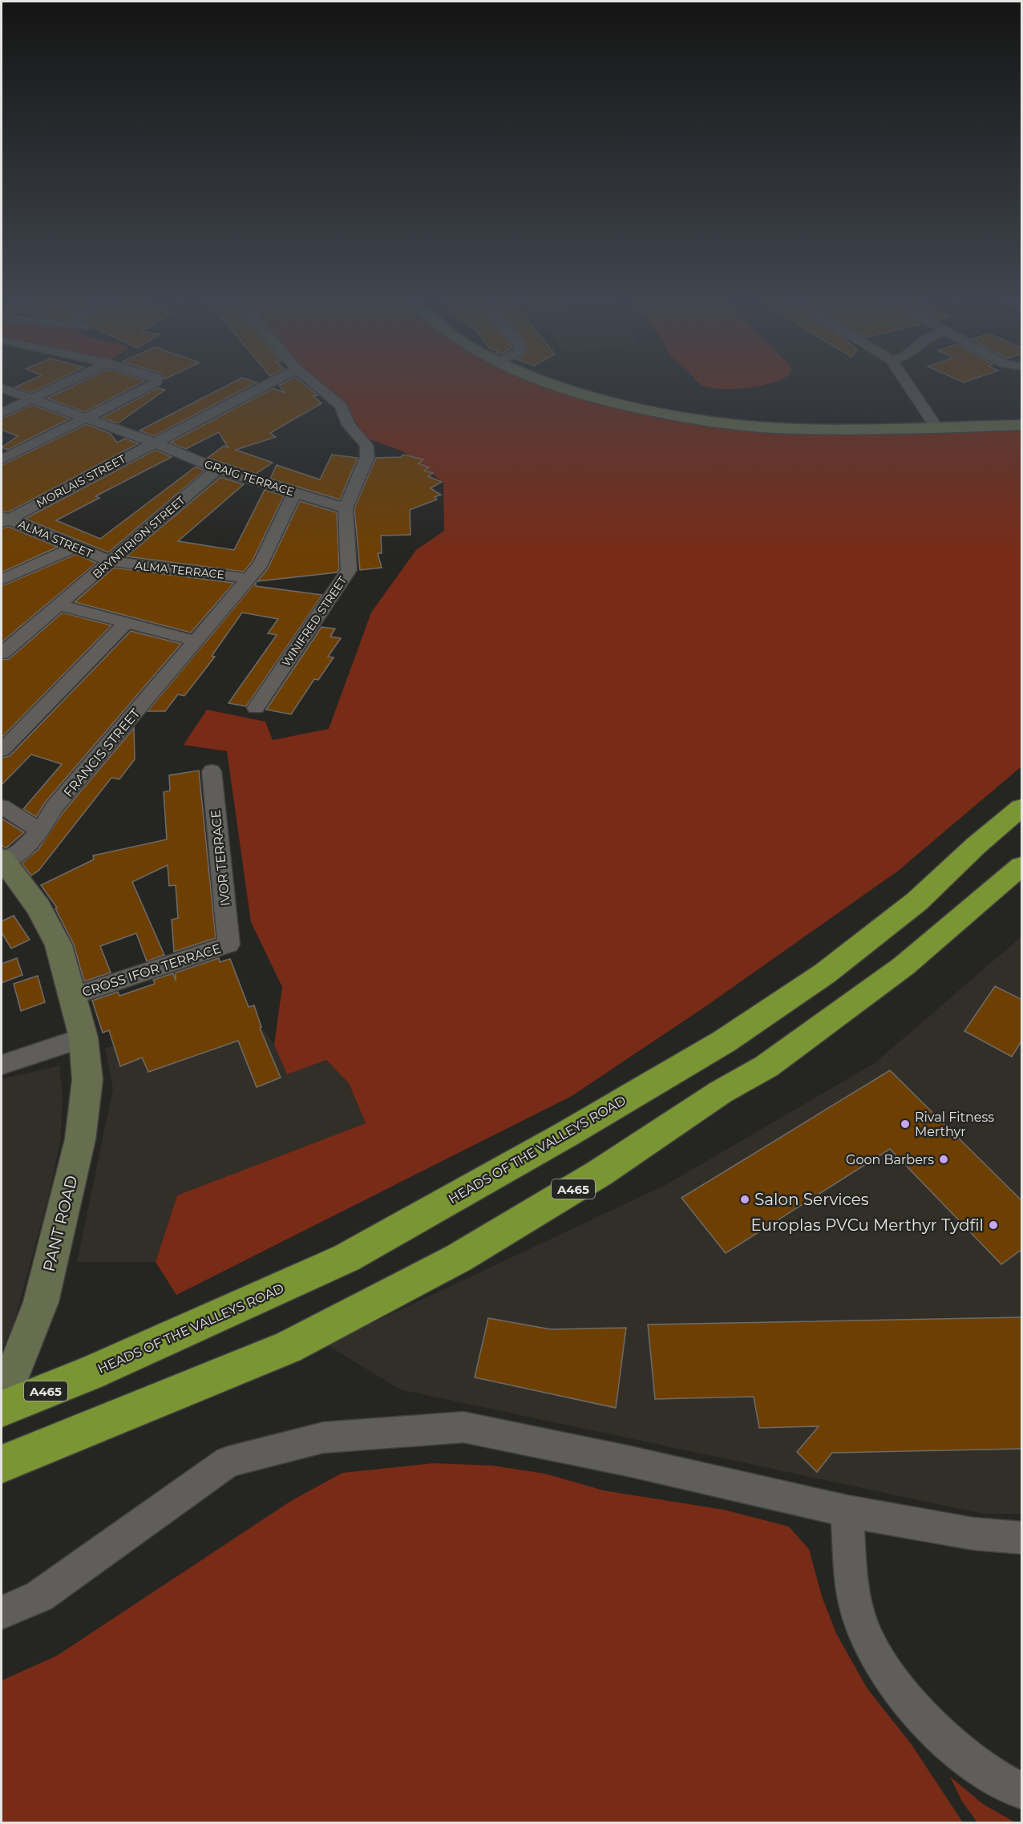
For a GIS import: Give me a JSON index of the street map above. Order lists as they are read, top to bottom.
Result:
{
  "streets": {
    "highway": ["HEADS OF THE VALLEYS ROAD", "A465"],
    "street": [
      "GRAIG TERRACE",
      "MORLAIS STREET",
      "BRYNTIRION STREET",
      "ALMA STREET",
      "ALMA TERRACE",
      "WINIFRED STREET",
      "FRANCIS STREET",
      "IVOR TERRACE",
      "CROSS IFOR TERRACE",
      "PANT ROAD"
    ]
  },
  "crossings": [
    ["GRAIG TERRACE", "MORLAIS STREET"],
    ["GRAIG TERRACE", "BRYNTIRION STREET"],
    ["GRAIG TERRACE", "WINIFRED STREET"],
    ["GRAIG TERRACE", "FRANCIS STREET"],
    ["MORLAIS STREET", "ALMA STREET"],
    ["BRYNTIRION STREET", "ALMA STREET"],
    ["BRYNTIRION STREET", "ALMA TERRACE"],
    ["ALMA STREET", "ALMA TERRACE"],
    ["ALMA TERRACE", "FRANCIS STREET"],
    ["FRANCIS STREET", "PANT ROAD"],
    ["IVOR TERRACE", "CROSS IFOR TERRACE"],
    ["CROSS IFOR TERRACE", "PANT ROAD"]
  ],
  "places": [
    "Rival Fitness Merthyr",
    "Goon Barbers",
    "Salon Services",
    "Europlas PVCu Merthyr Tydfil"
  ]
}
